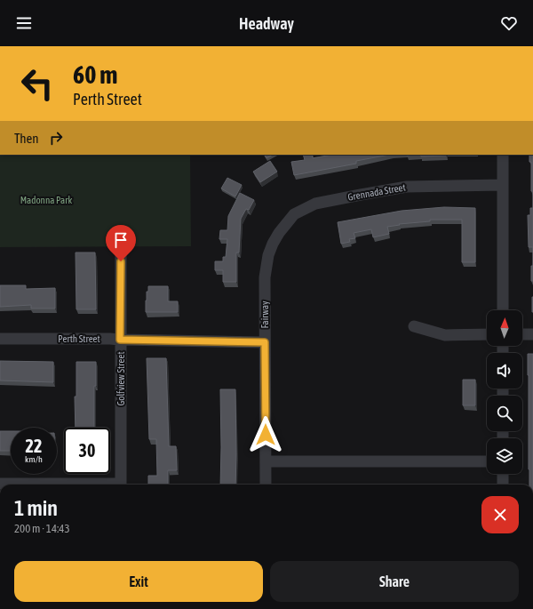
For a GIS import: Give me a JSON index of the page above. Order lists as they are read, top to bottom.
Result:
{
  "streets": {
    "street": [
      "Grennada Street",
      "Fairway",
      "Perth Street",
      "Golfview Street"
    ]
  },
  "crossings": [
    ["Grennada Street", "Fairway"],
    ["Fairway", "Perth Street"],
    ["Perth Street", "Golfview Street"]
  ],
  "parks": ["Madonna Park"],
  "north": "top",
  "page": {
    "header": "Headway",
    "turn": ["60 m", "Perth Street"],
    "then": "Then",
    "speed": "22 km/h",
    "limit": "30",
    "heading": ["1 min", "200 m · 14:43"],
    "buttons": ["Exit", "Share"]
  }
}
